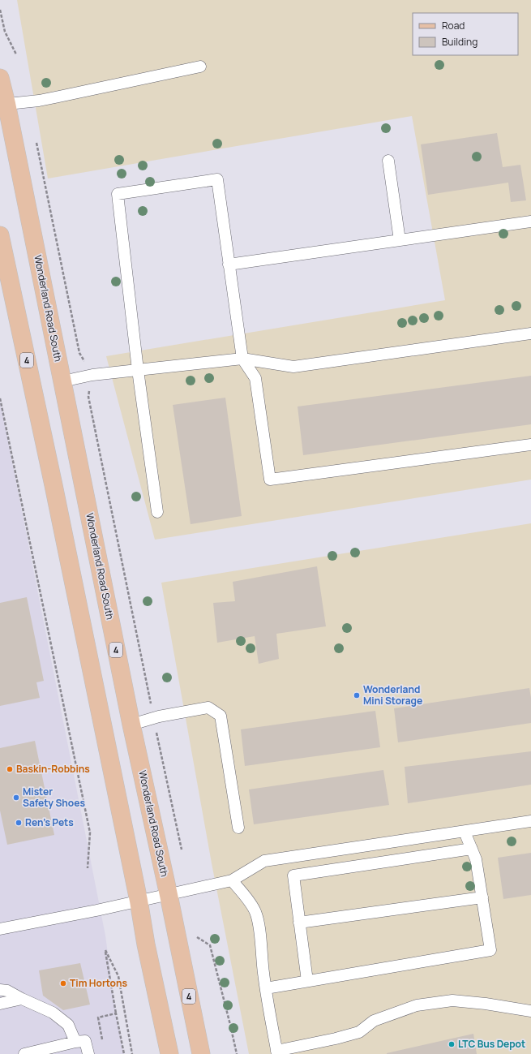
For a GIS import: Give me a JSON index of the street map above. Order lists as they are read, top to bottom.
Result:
{
  "streets": {
    "main road": ["Wonderland Road South", "4"]
  },
  "places": [
    "Wonderland Mini Storage",
    "Baskin-Robbins",
    "Mister Safety Shoes",
    "Ren's Pets",
    "Tim Hortons",
    "LTC Bus Depot"
  ],
  "legend": ["Road", "Building"]
}
